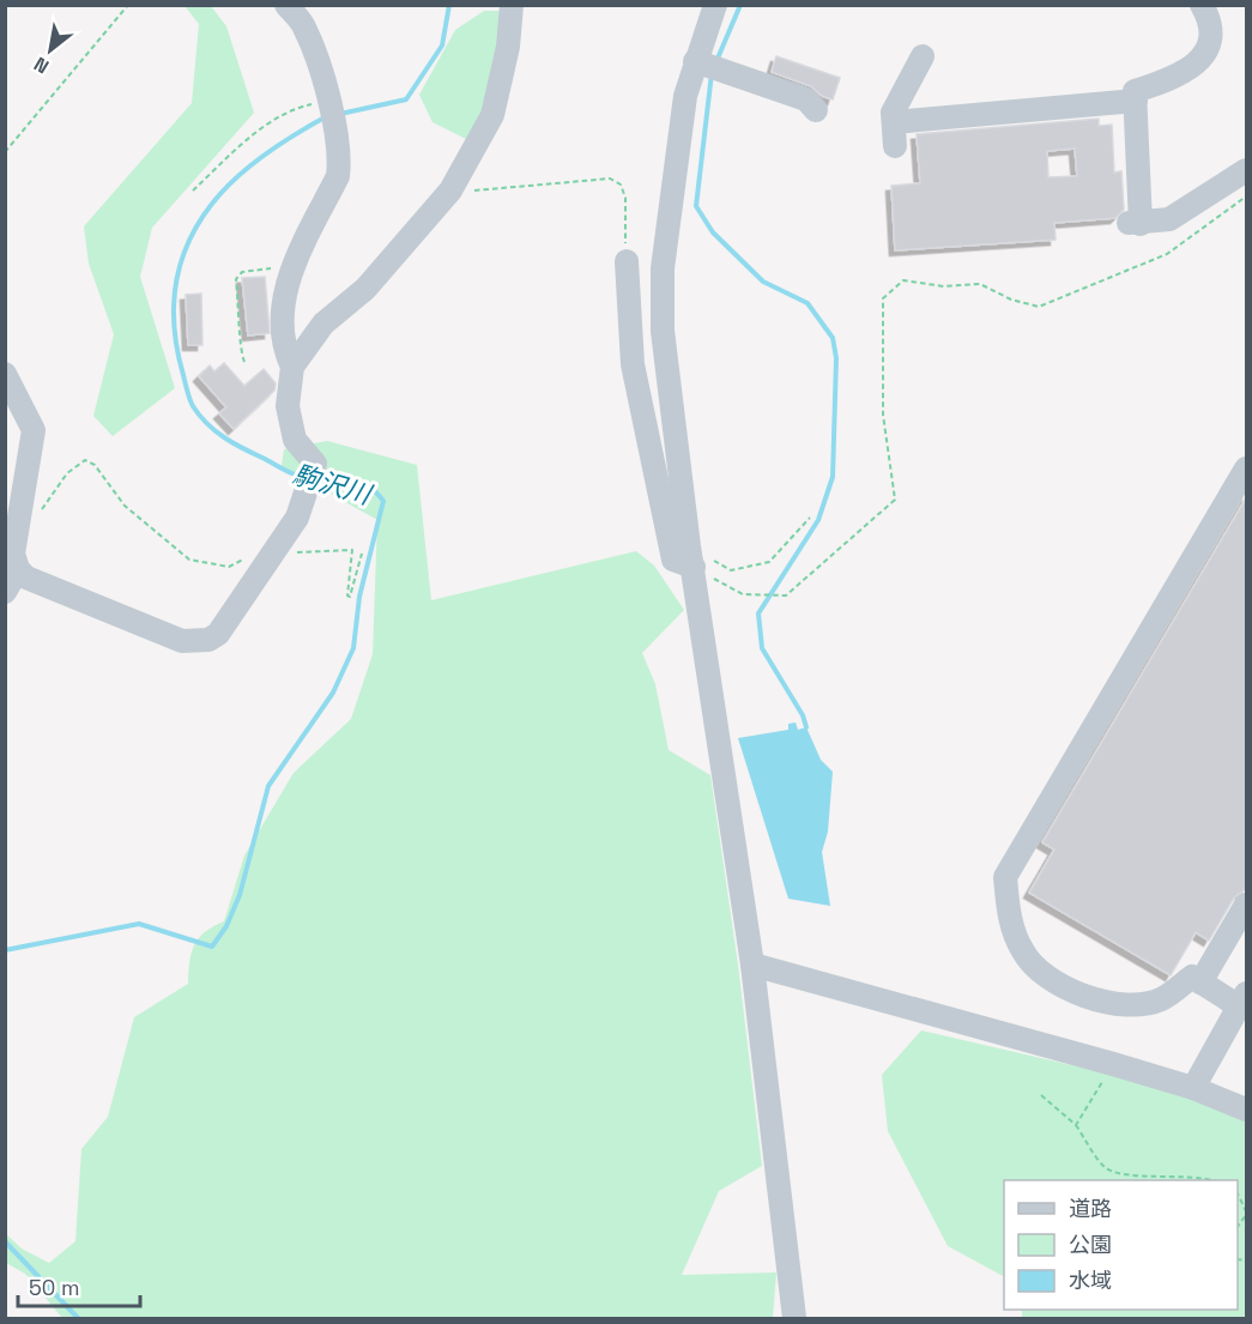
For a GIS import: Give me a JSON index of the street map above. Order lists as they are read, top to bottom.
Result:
{
  "water": ["駒沢川"],
  "legend": ["道路", "公園", "水域"],
  "scale_bar": "50 m",
  "north": "bottom left"
}
